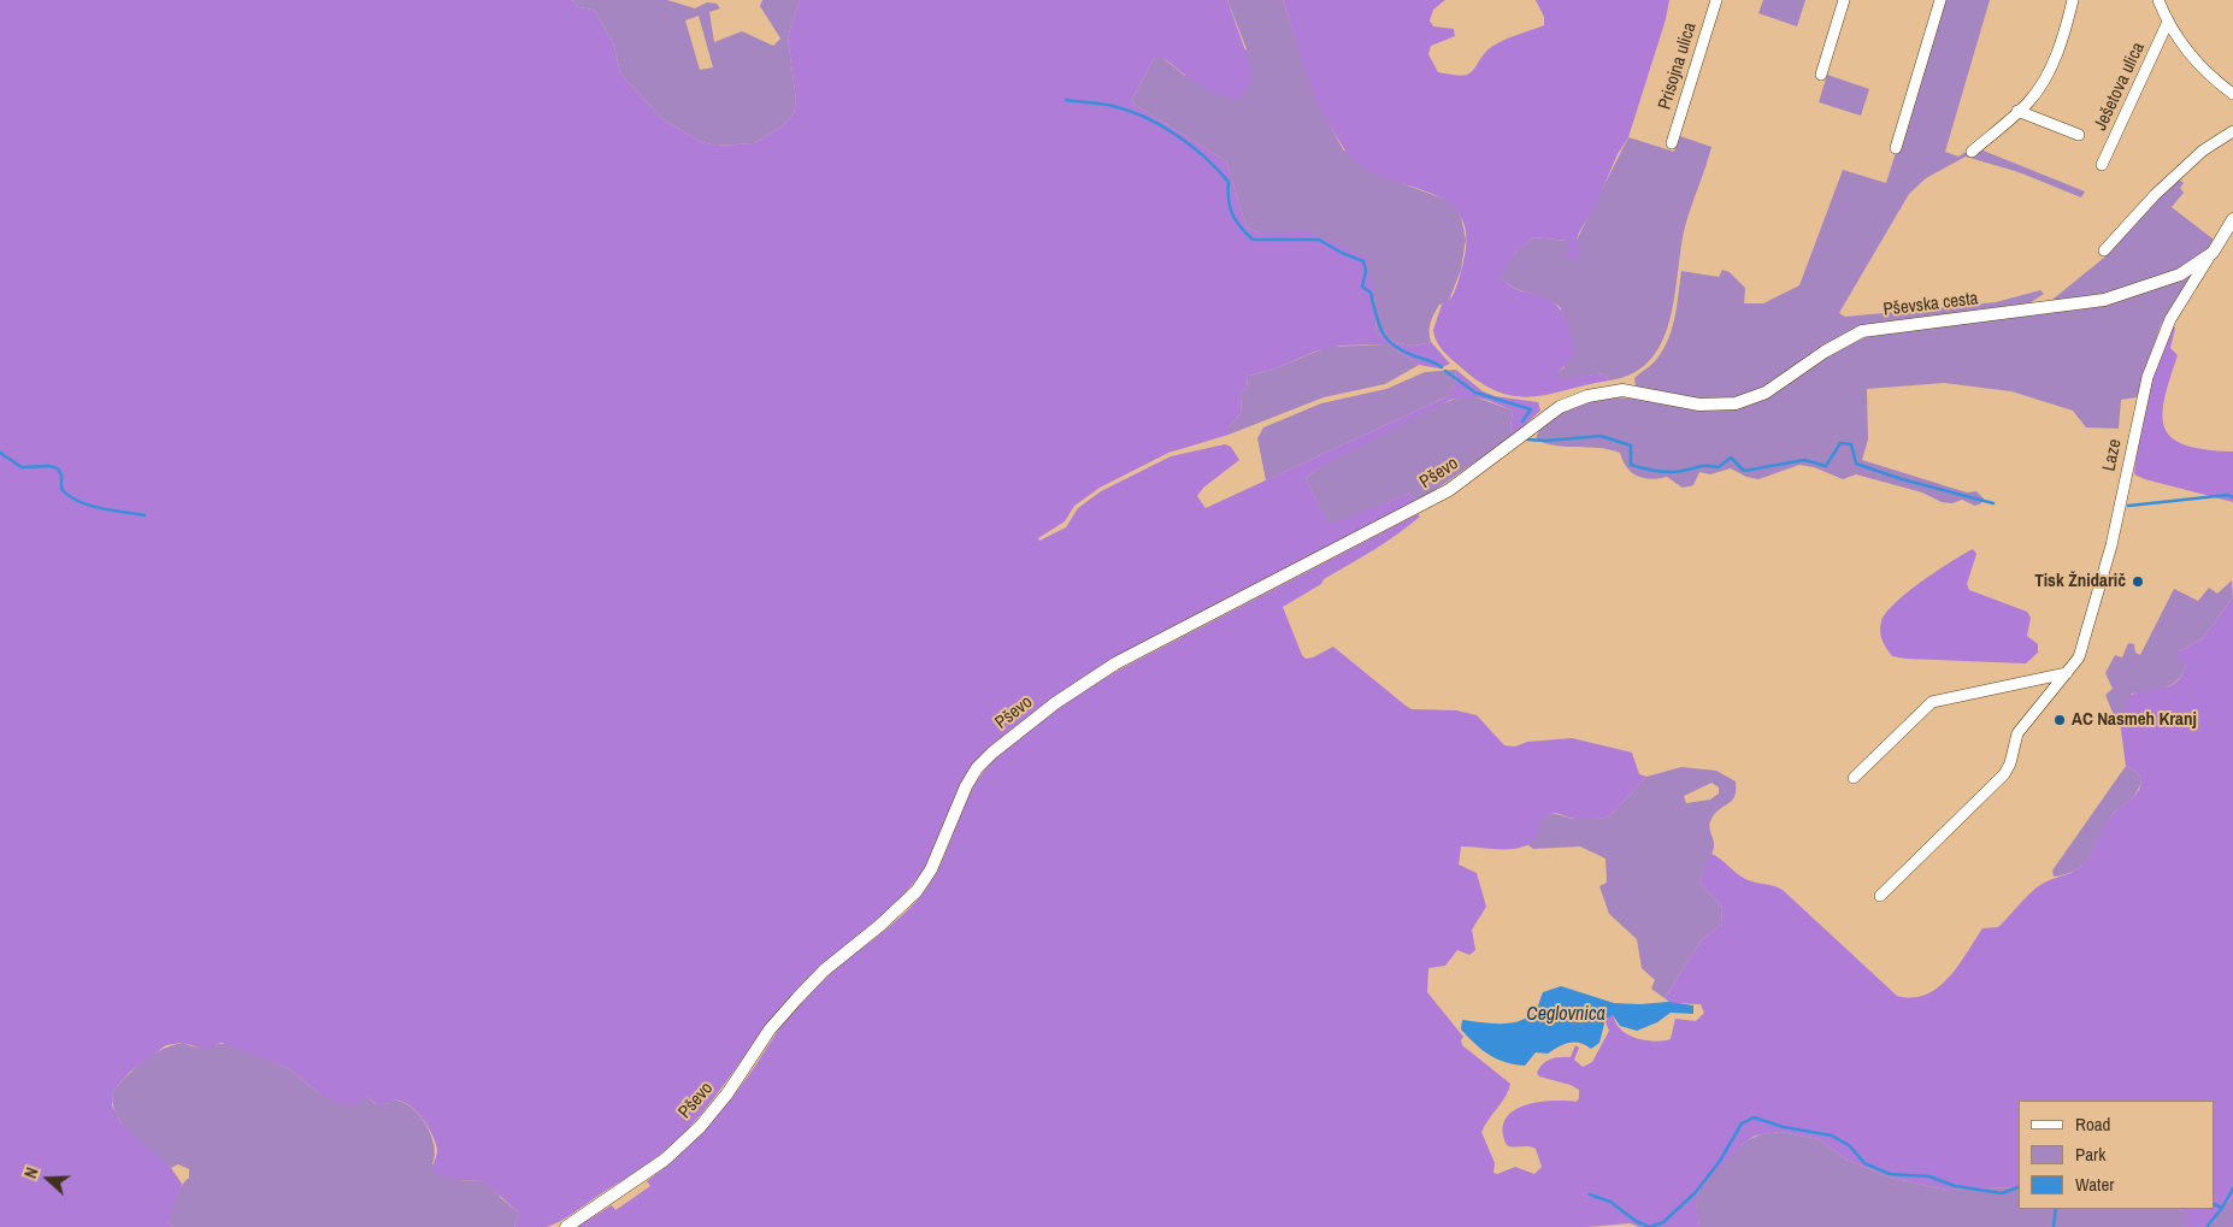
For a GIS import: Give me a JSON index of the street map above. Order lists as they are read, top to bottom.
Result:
{
  "streets": {
    "street": [
      "Prisojna ulica",
      "Ješetova ulica",
      "Pševska cesta",
      "Laze",
      "Pševo"
    ]
  },
  "crossings": [
    ["Pševska cesta", "Laze"],
    ["Pševska cesta", "Pševo"]
  ],
  "water": ["Ceglovnica"],
  "places": ["Tisk Žnidarič", "AC Nasmeh Kranj"],
  "legend": ["Road", "Park", "Water"],
  "north": "left"
}
